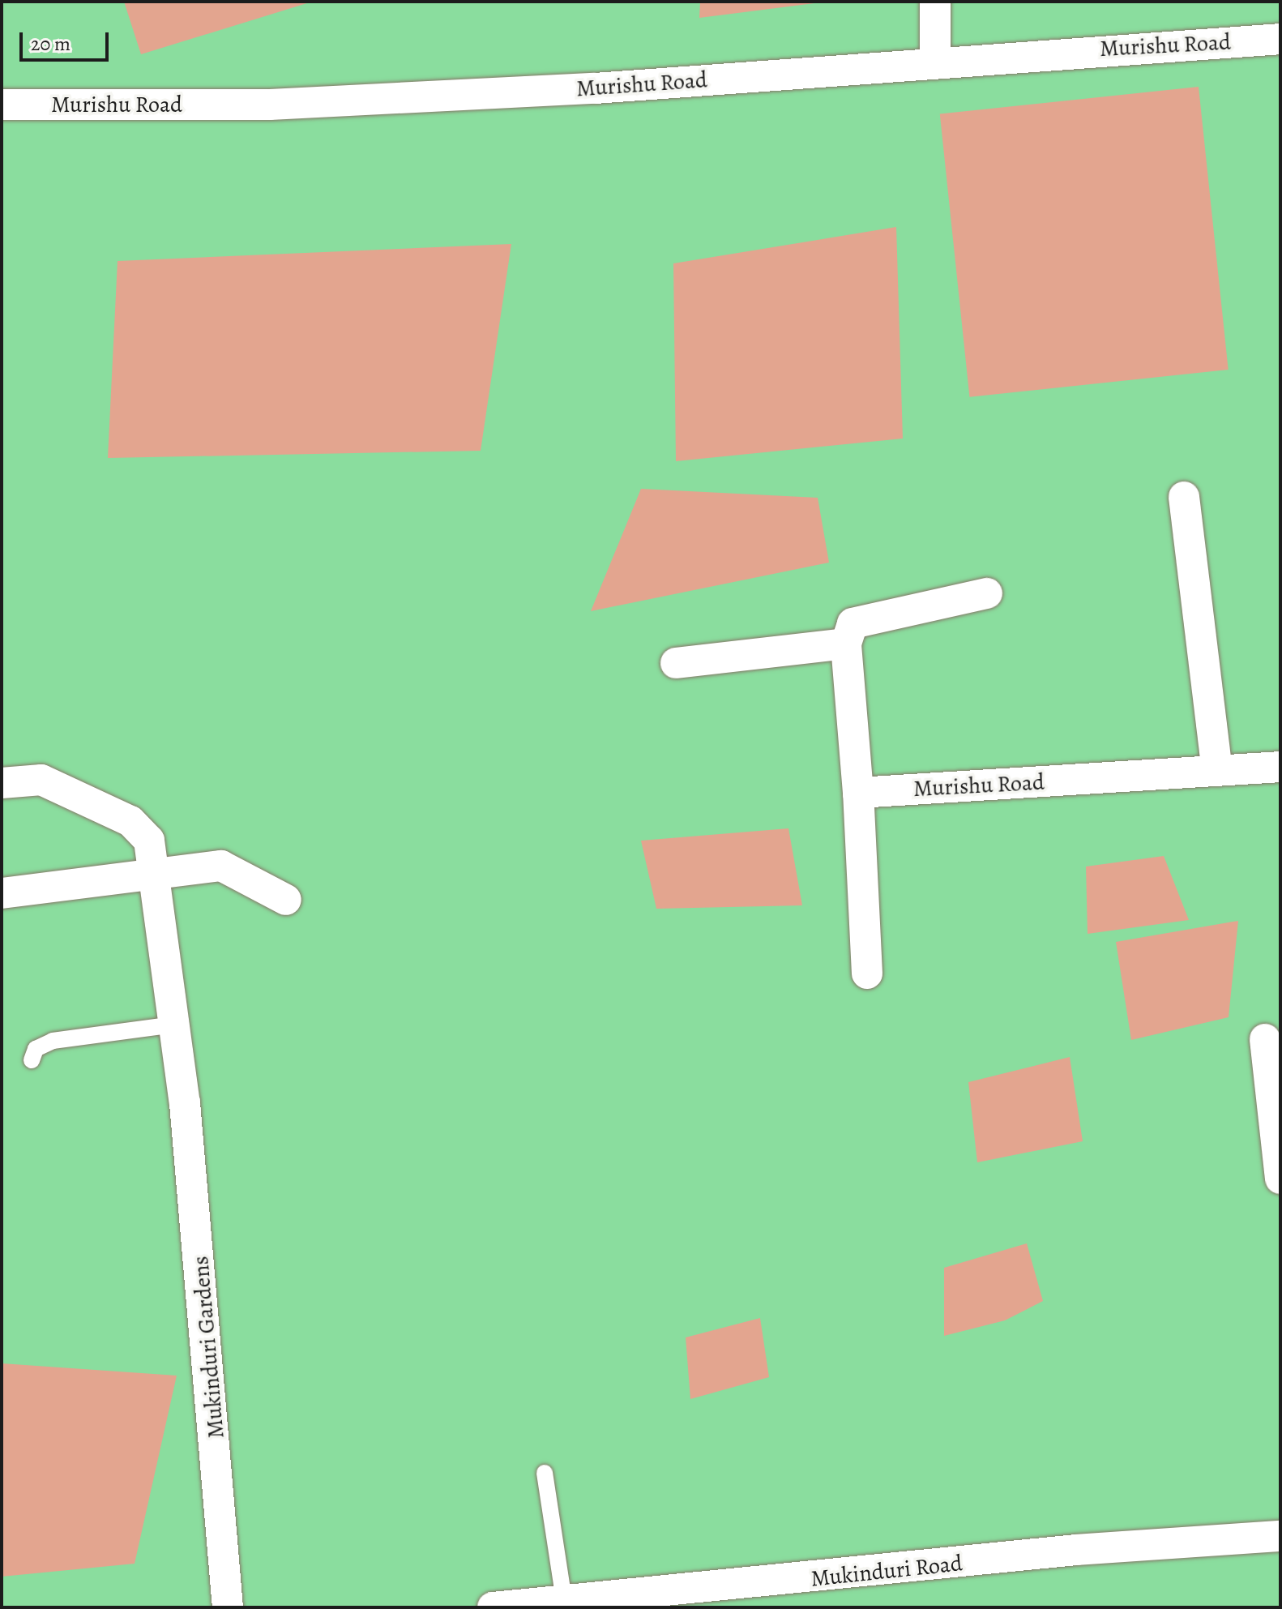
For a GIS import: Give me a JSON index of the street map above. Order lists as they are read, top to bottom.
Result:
{
  "streets": {
    "street": ["Murishu Road", "Mukinduri Gardens", "Mukinduri Road"]
  },
  "scale_bar": "20 m"
}
